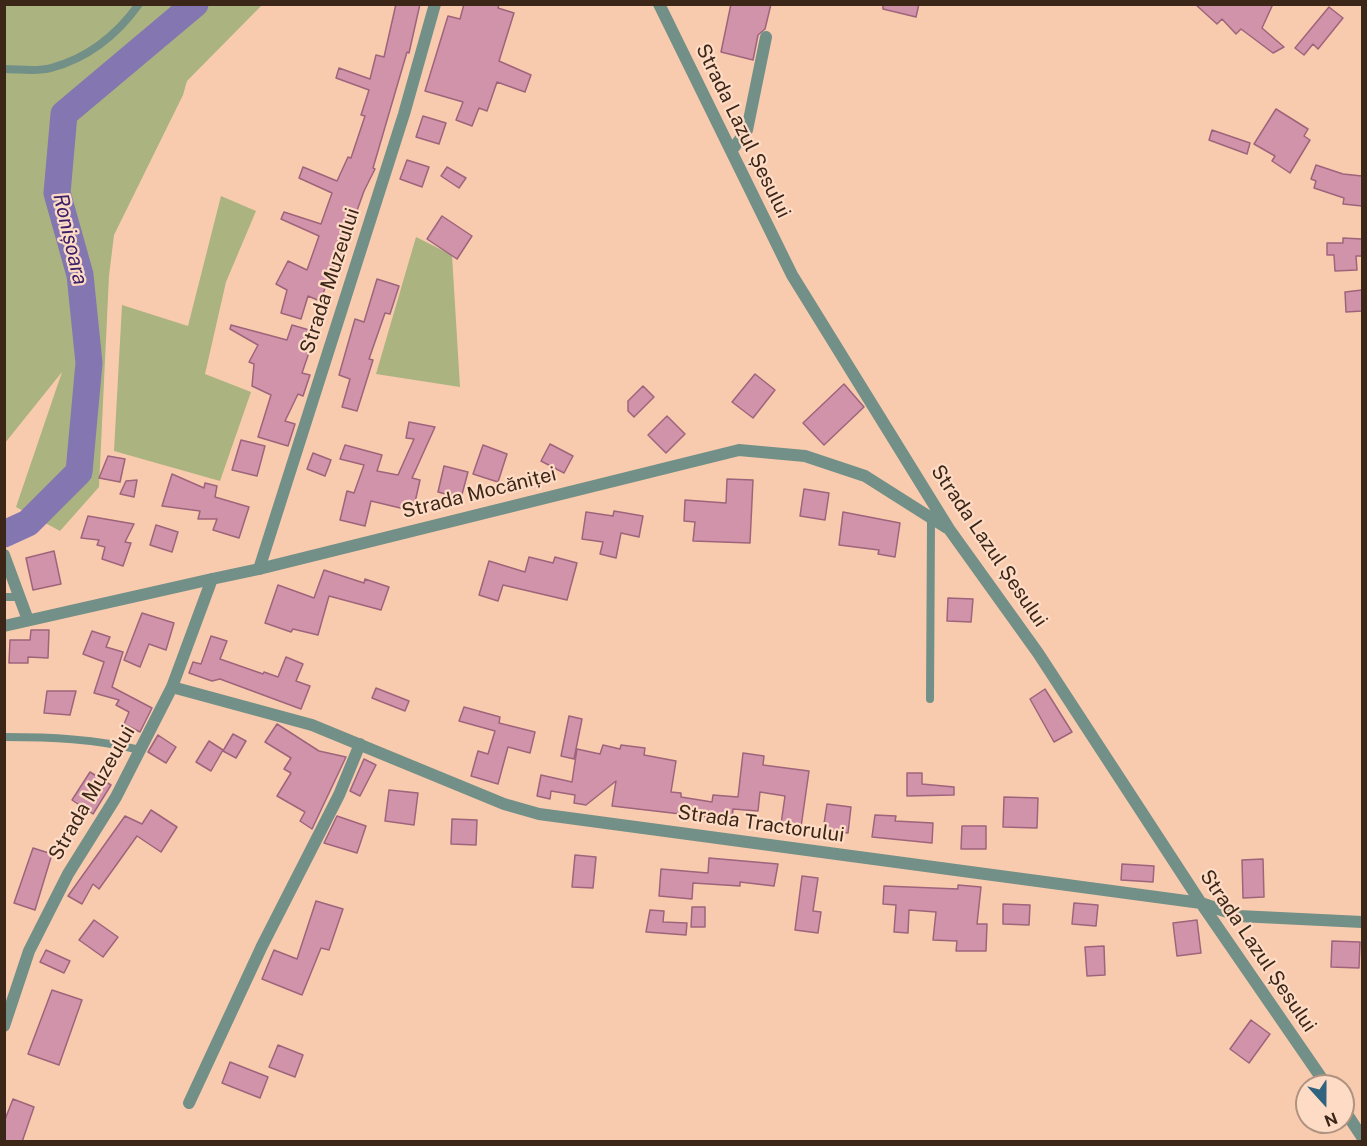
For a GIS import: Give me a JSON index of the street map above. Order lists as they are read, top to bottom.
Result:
{
  "streets": {
    "street": [
      "Strada Lazul Șesului",
      "Strada Muzeului",
      "Strada Mocăniței",
      "Strada Tractorului"
    ]
  },
  "crossings": [
    ["Strada Lazul Șesului", "Strada Mocăniței"],
    ["Strada Lazul Șesului", "Strada Tractorului"],
    ["Strada Muzeului", "Strada Mocăniței"],
    ["Strada Muzeului", "Strada Tractorului"]
  ],
  "water": ["Ronișoara"],
  "north": "bottom"
}
